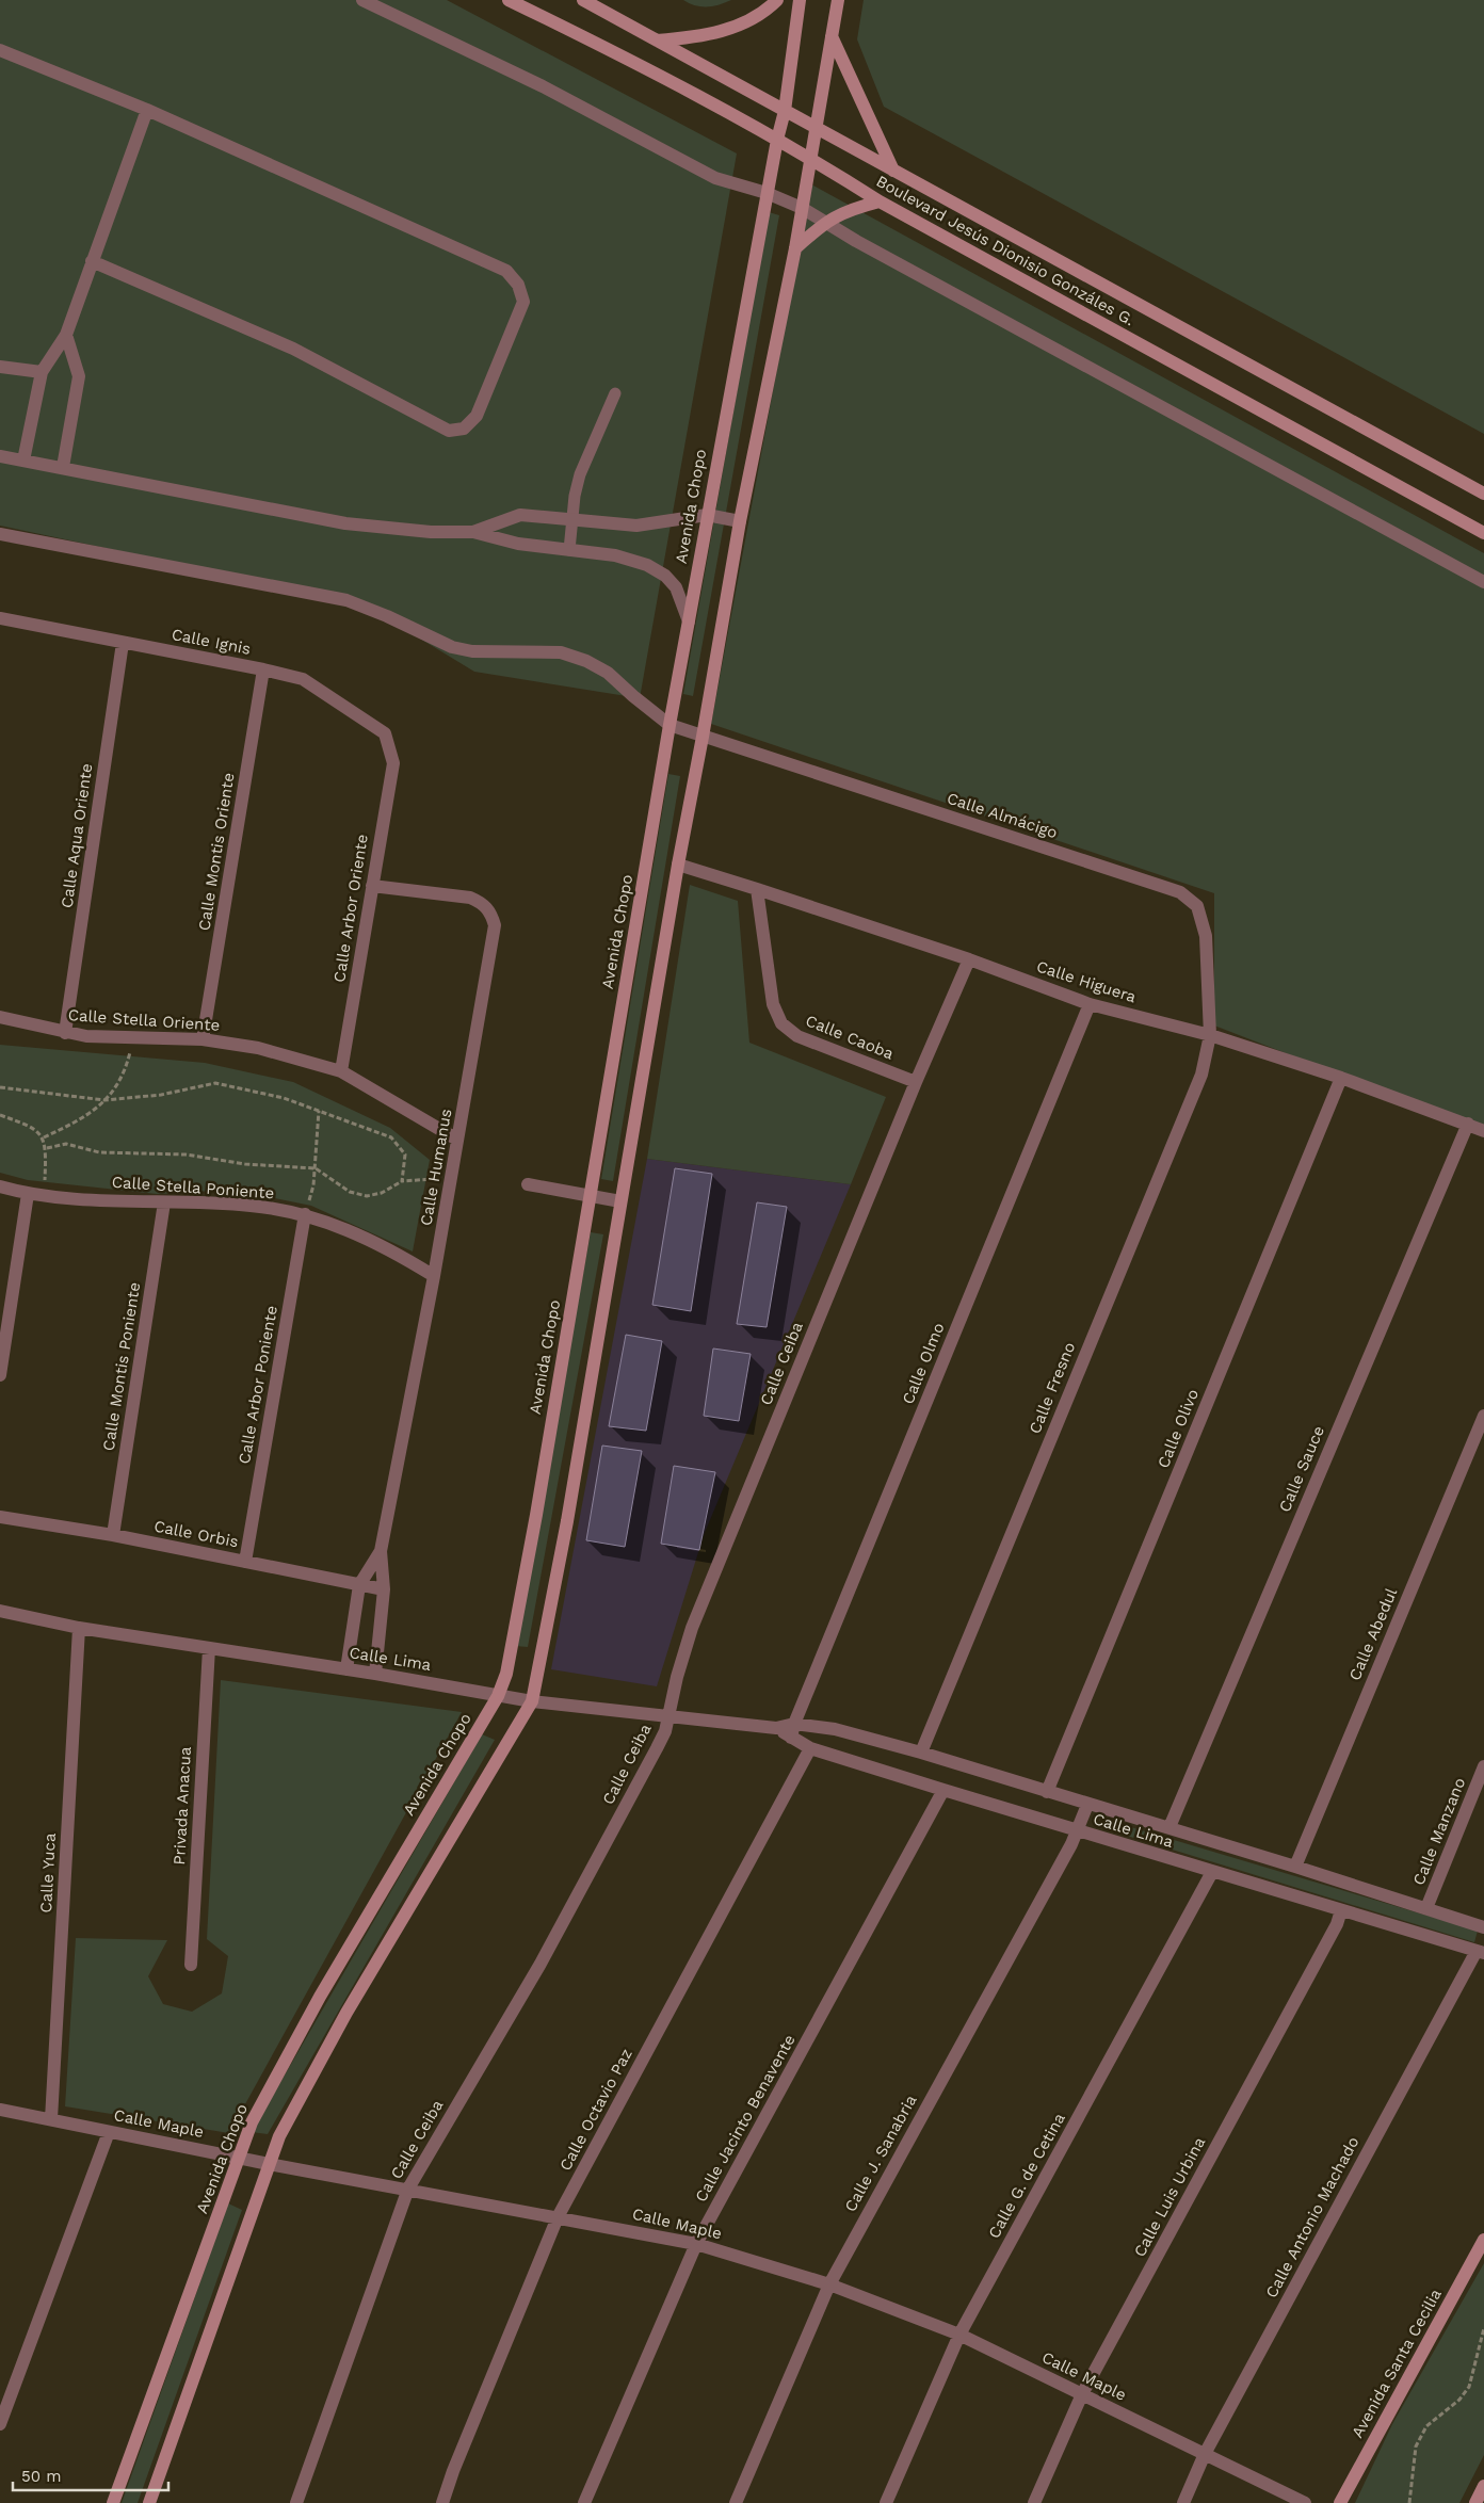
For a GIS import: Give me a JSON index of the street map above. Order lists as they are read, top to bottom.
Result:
{
  "streets": {
    "street": [
      "Boulevard Jesús Dionisio Gonzáles G.",
      "Avenida Chopo",
      "Calle Ignis",
      "Calle Almácigo",
      "Calle Aqua Oriente",
      "Calle Montis Oriente",
      "Calle Arbor Oriente",
      "Calle Higuera",
      "Calle Stella Oriente",
      "Calle Caoba",
      "Calle Humanus",
      "Calle Stella Poniente",
      "Calle Ceiba",
      "Calle Olmo",
      "Calle Montis Poniente",
      "Calle Arbor Poniente",
      "Calle Fresno",
      "Calle Olivo",
      "Calle Sauce",
      "Calle Orbis",
      "Calle Abedul",
      "Calle Lima",
      "Privada Anacua",
      "Calle Manzano",
      "Calle Yuca",
      "Calle Octavio Paz",
      "Calle Jacinto Benavente",
      "Calle Maple",
      "Calle J. Sanabria",
      "Calle G. de Cetina",
      "Calle Luis Urbina",
      "Calle Antonio Machado",
      "Avenida Santa Cecilia"
    ]
  },
  "crossings": [
    ["Boulevard Jesús Dionisio Gonzáles G.", "Avenida Chopo"],
    ["Avenida Chopo", "Calle Almácigo"],
    ["Avenida Chopo", "Calle Lima"],
    ["Avenida Chopo", "Calle Maple"],
    ["Calle Ignis", "Calle Aqua Oriente"],
    ["Calle Ignis", "Calle Montis Oriente"],
    ["Calle Ignis", "Calle Arbor Oriente"],
    ["Calle Almácigo", "Calle Higuera"],
    ["Calle Almácigo", "Calle Fresno"],
    ["Calle Aqua Oriente", "Calle Stella Oriente"],
    ["Calle Montis Oriente", "Calle Stella Oriente"],
    ["Calle Arbor Oriente", "Calle Stella Oriente"],
    ["Calle Arbor Oriente", "Calle Humanus"],
    ["Calle Higuera", "Calle Caoba"],
    ["Calle Higuera", "Calle Ceiba"],
    ["Calle Higuera", "Calle Olmo"],
    ["Calle Higuera", "Calle Fresno"],
    ["Calle Higuera", "Calle Olivo"],
    ["Calle Higuera", "Calle Sauce"],
    ["Calle Stella Oriente", "Calle Humanus"],
    ["Calle Caoba", "Calle Ceiba"],
    ["Calle Humanus", "Calle Stella Poniente"],
    ["Calle Humanus", "Calle Orbis"],
    ["Calle Humanus", "Calle Lima"],
    ["Calle Stella Poniente", "Calle Montis Poniente"],
    ["Calle Stella Poniente", "Calle Arbor Poniente"],
    ["Calle Ceiba", "Calle Lima"],
    ["Calle Ceiba", "Calle Maple"],
    ["Calle Olmo", "Calle Lima"],
    ["Calle Montis Poniente", "Calle Orbis"],
    ["Calle Arbor Poniente", "Calle Orbis"],
    ["Calle Fresno", "Calle Lima"],
    ["Calle Olivo", "Calle Lima"],
    ["Calle Sauce", "Calle Lima"],
    ["Calle Abedul", "Calle Lima"],
    ["Calle Lima", "Privada Anacua"],
    ["Calle Lima", "Calle Manzano"],
    ["Calle Lima", "Calle Yuca"],
    ["Calle Lima", "Calle Octavio Paz"],
    ["Calle Lima", "Calle Jacinto Benavente"],
    ["Calle Lima", "Calle J. Sanabria"],
    ["Calle Lima", "Calle G. de Cetina"],
    ["Calle Lima", "Calle Luis Urbina"],
    ["Calle Lima", "Calle Antonio Machado"],
    ["Calle Yuca", "Calle Maple"],
    ["Calle Octavio Paz", "Calle Maple"],
    ["Calle Jacinto Benavente", "Calle Maple"],
    ["Calle Maple", "Calle J. Sanabria"],
    ["Calle Maple", "Calle G. de Cetina"],
    ["Calle Maple", "Calle Luis Urbina"],
    ["Calle Maple", "Calle Antonio Machado"]
  ],
  "scale_bar": "50 m"
}
